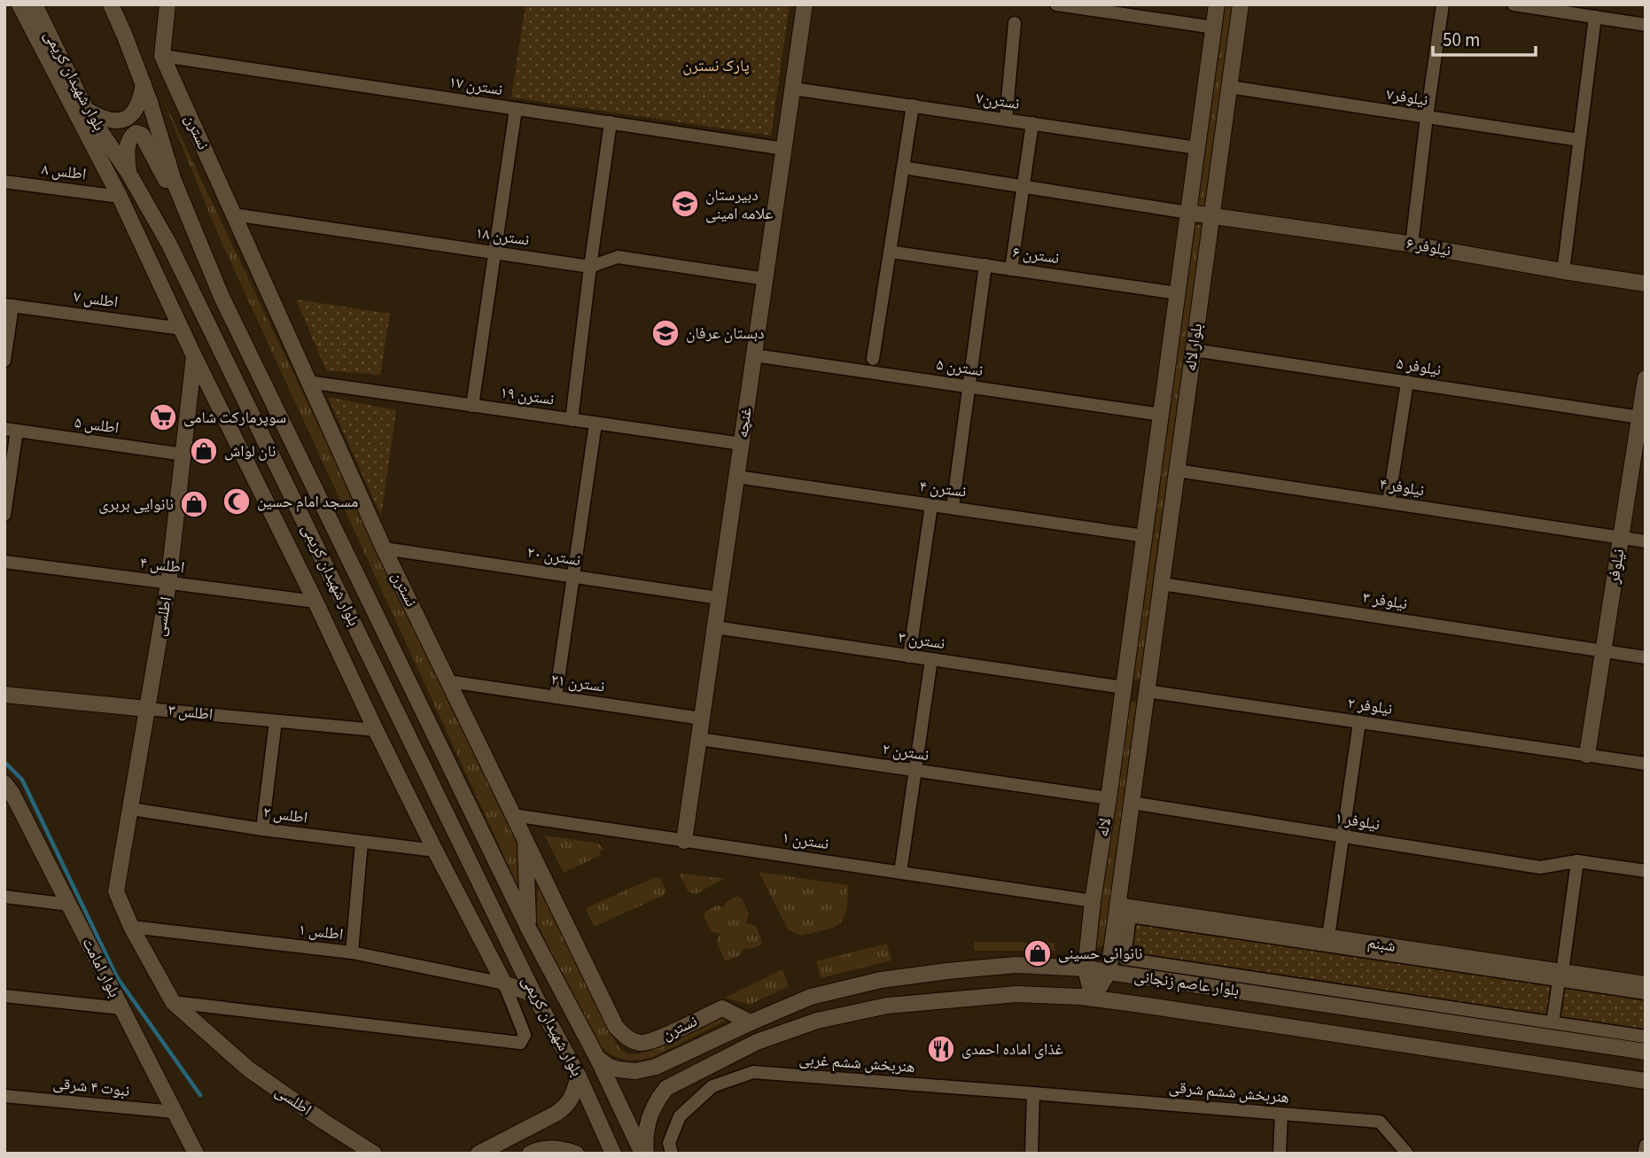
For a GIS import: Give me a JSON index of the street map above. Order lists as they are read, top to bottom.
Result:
{
  "streets": {
    "main road": [
      "بلوار شهیدان کریمی",
      "نسترن",
      "نیلوفر ۶",
      "بلوار لاله",
      "غنچه",
      "نیلوفر",
      "اطلسی",
      "اطلس ۳",
      "لاله",
      "شبنم",
      "بلوار امامت",
      "بلوار عاصم زنجانی"
    ],
    "street": [
      "نسترن ۱۷",
      "نیلوفر۷",
      "نسترن۷",
      "اطلس ۸",
      "نسترن ۱۸",
      "نسترن ۶",
      "اطلس ۷",
      "نیلوفر ۵",
      "نسترن ۵",
      "نسترن ۱۹",
      "اطلس ۵",
      "نیلوفر ۴",
      "نسترن ۴",
      "نسترن ۲۰",
      "اطلس ۴",
      "نیلوفر ۳",
      "نسترن ۳",
      "نسترن ۲۱",
      "نیلوفر ۲",
      "نسترن ۲",
      "اطلس ۲",
      "نیلوفر ۱",
      "نسترن ۱",
      "اطلس ۱",
      "هنربخش ششم غربی",
      "نبوت ۴ شرقی",
      "هنربخش ششم شرقی"
    ]
  },
  "crossings": [
    ["بلوار شهیدان کریمی", "بلوار عاصم زنجانی"],
    ["نسترن ۱۷", "نسترن"],
    ["نسترن ۱۷", "غنچه"],
    ["نیلوفر۷", "بلوار لاله"],
    ["نسترن۷", "بلوار لاله"],
    ["نسترن۷", "غنچه"],
    ["نسترن", "نسترن ۱۸"],
    ["نسترن", "نسترن ۱۹"],
    ["نسترن", "نسترن ۲۰"],
    ["نسترن", "نسترن ۲۱"],
    ["نسترن", "نسترن ۱"],
    ["نسترن", "بلوار عاصم زنجانی"],
    ["نسترن ۱۸", "غنچه"],
    ["نیلوفر ۶", "بلوار لاله"],
    ["نسترن ۶", "بلوار لاله"],
    ["بلوار لاله", "نیلوفر ۵"],
    ["بلوار لاله", "نسترن ۵"],
    ["بلوار لاله", "نیلوفر ۴"],
    ["بلوار لاله", "نسترن ۴"],
    ["بلوار لاله", "نیلوفر ۳"],
    ["بلوار لاله", "نسترن ۳"],
    ["بلوار لاله", "نیلوفر ۲"],
    ["بلوار لاله", "لاله"],
    ["نیلوفر ۵", "نیلوفر"],
    ["نسترن ۵", "غنچه"],
    ["نسترن ۱۹", "غنچه"],
    ["غنچه", "نسترن ۴"],
    ["غنچه", "نسترن ۲۰"],
    ["غنچه", "نسترن ۳"],
    ["غنچه", "نسترن ۲۱"],
    ["غنچه", "نسترن ۲"],
    ["غنچه", "نسترن ۱"],
    ["اطلس ۵", "اطلسی"],
    ["نیلوفر ۴", "نیلوفر"],
    ["اطلس ۴", "اطلسی"],
    ["نیلوفر", "نیلوفر ۳"],
    ["نیلوفر", "نیلوفر ۲"],
    ["اطلسی", "اطلس ۳"],
    ["اطلسی", "اطلس ۲"],
    ["اطلسی", "اطلس ۱"],
    ["نسترن ۳", "لاله"],
    ["نیلوفر ۲", "لاله"],
    ["نسترن ۲", "لاله"],
    ["نیلوفر ۱", "لاله"],
    ["لاله", "نسترن ۱"],
    ["لاله", "شبنم"],
    ["لاله", "بلوار عاصم زنجانی"],
    ["بلوار امامت", "نبوت ۴ شرقی"],
    ["هنربخش ششم غربی", "هنربخش ششم شرقی"]
  ],
  "parks": ["پارک نسترن"],
  "places": {
    "school or university": ["دبیرستان علامه امینی", "دبستان عرفان"],
    "supermarket": ["سوپرمارکت شامی"],
    "shop": ["نان لواش", "نانوایی بربری", "نانوائی حسینی"],
    "mosque": ["مسجد امام حسین"],
    "restaurant": ["غذای اماده احمدی"]
  },
  "scale_bar": "50 m"
}
